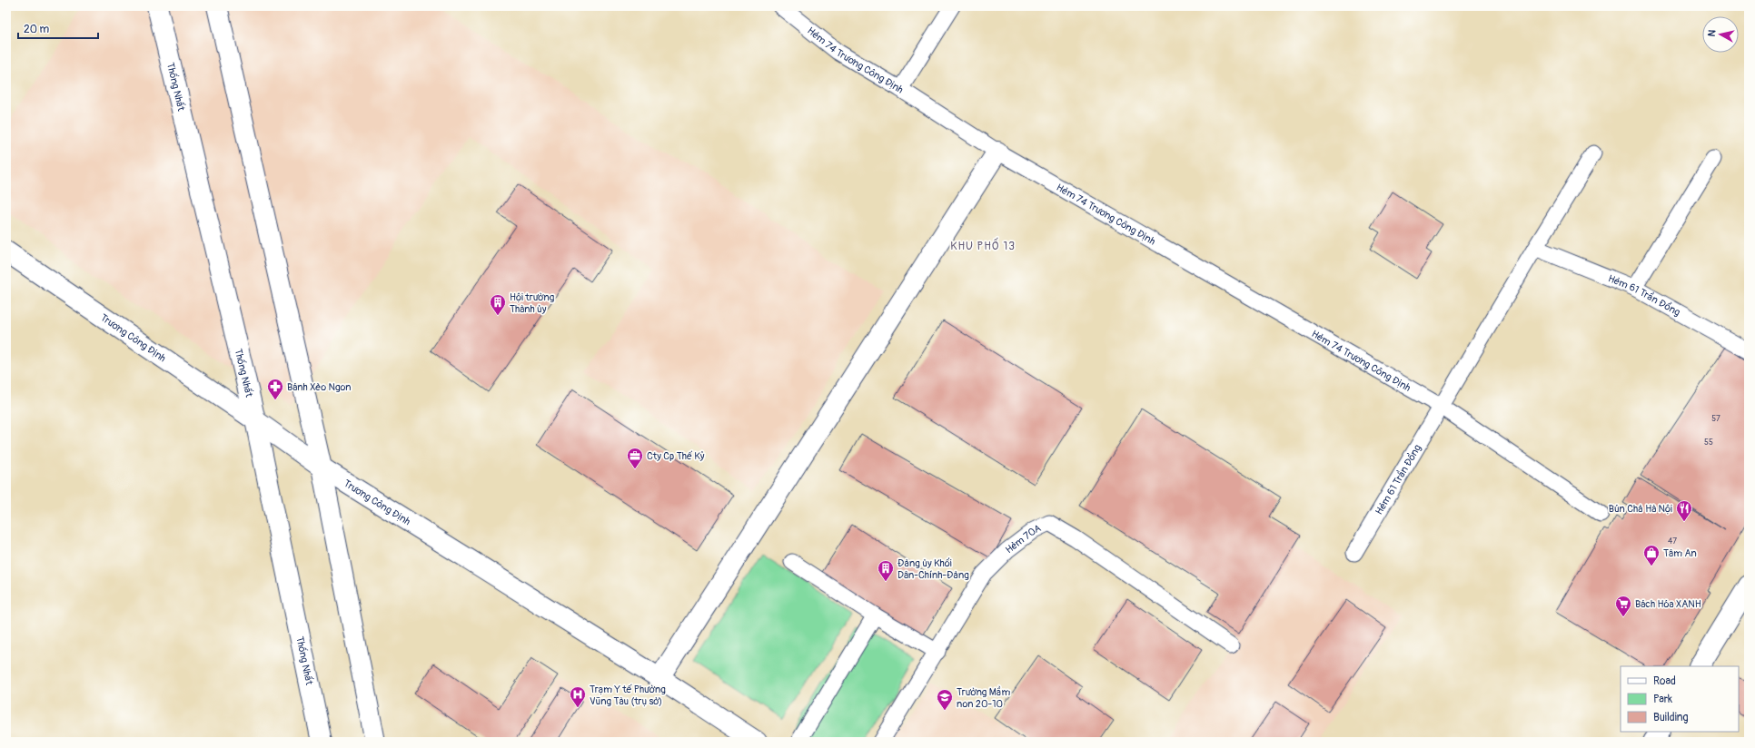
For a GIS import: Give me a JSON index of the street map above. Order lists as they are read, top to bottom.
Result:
{
  "streets": {
    "main road": ["Thống Nhất", "Trương Công Định"],
    "lane": ["Hẻm 74 Trương Công Định", "Hẻm 61 Trần Đồng", "Hẻm 70A"]
  },
  "crossings": [
    ["Hẻm 74 Trương Công Định", "Hẻm 61 Trần Đồng"],
    ["Thống Nhất", "Trương Công Định"]
  ],
  "districts": ["KHU PHỐ 13"],
  "places": {
    "building": ["Hội trường Thành ủy", "Đảng ủy Khối Dân-Chính-Đảng"],
    "pharmacy": ["Bánh Xèo Ngon"],
    "office": ["Cty Cp Thế Kỷ"],
    "restaurant": ["Bún Chả Hà Nội"],
    "shop": ["Tâm An"],
    "supermarket": ["Bách Hóa XANH"],
    "hospital": ["Trạm Y tế Phường Vũng Tàu (trụ sở)"],
    "school or university": ["Trường Mầm non 20-10"]
  },
  "house_numbers": ["57", "55", "47"],
  "legend": ["Road", "Park", "Building"],
  "scale_bar": "20 m",
  "north": "left"
}
